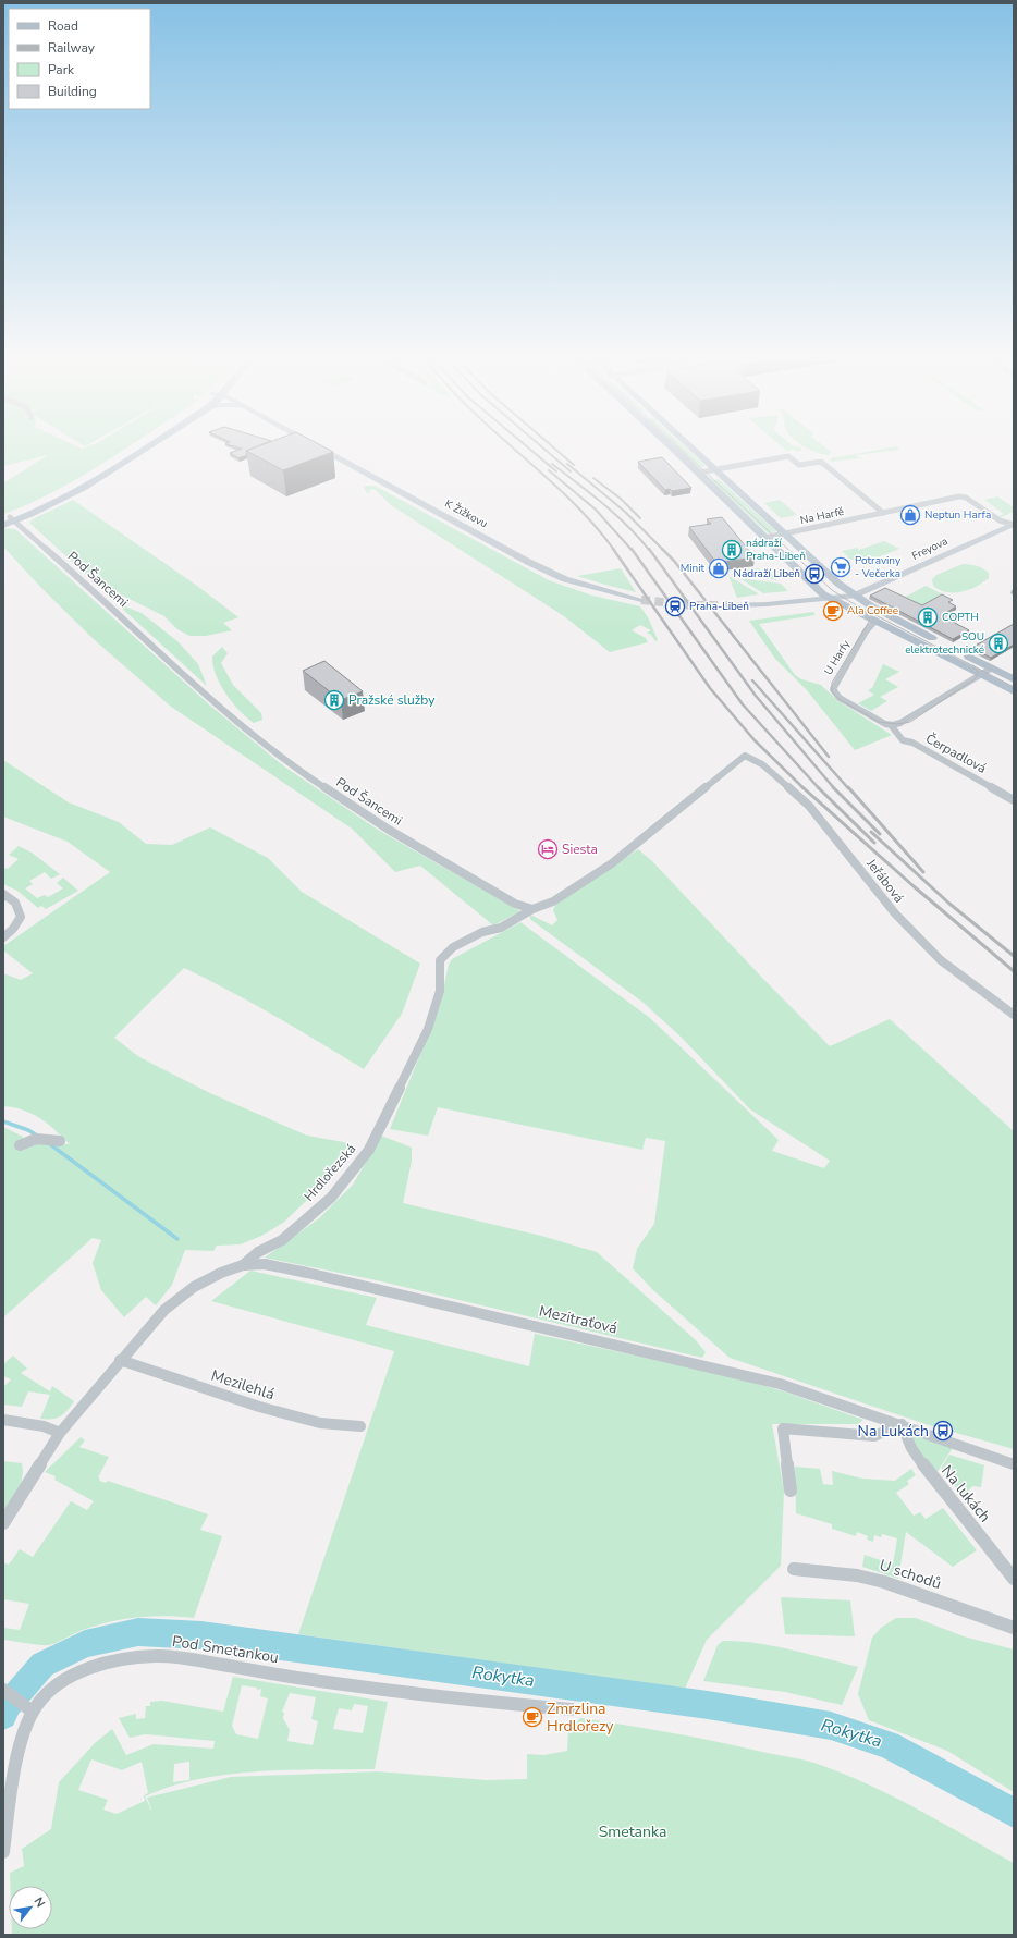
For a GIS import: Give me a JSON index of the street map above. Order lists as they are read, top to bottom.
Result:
{
  "streets": {
    "main road": ["K Žižkovu", "Freyova"],
    "street": [
      "Na Harfě",
      "Pod Šancemi",
      "U Harfy",
      "Čerpadlová",
      "Jeřábová",
      "Hrdlořezská",
      "Mezitraťová",
      "Mezilehlá",
      "Na lukách",
      "U schodů",
      "Pod Smetankou"
    ]
  },
  "crossings": [
    ["Na Harfě", "Freyova"],
    ["Pod Šancemi", "Jeřábová"],
    ["Pod Šancemi", "Hrdlořezská"],
    ["U Harfy", "Čerpadlová"],
    ["Jeřábová", "Hrdlořezská"],
    ["Hrdlořezská", "Mezitraťová"],
    ["Hrdlořezská", "Mezilehlá"],
    ["Mezitraťová", "Na lukách"]
  ],
  "water": ["Rokytka"],
  "parks": ["Smetanka"],
  "places": {
    "shop": ["Neptun Harfa", "Minit"],
    "building": [
      "nádraží Praha-Libeň",
      "COPTH",
      "SOU elektrotechnické",
      "Pražské služby"
    ],
    "supermarket": ["Potraviny - Večerka"],
    "bus stop": ["Nádraží Libeň", "Na Lukách"],
    "station": ["Praha-Libeň"],
    "cafe": ["Ala Coffee", "Zmrzlina Hrdlořezy"],
    "hotel": ["Siesta"]
  },
  "legend": [
    "Road",
    "Railway",
    "Park",
    "Building"
  ],
  "north": "top right"
}
